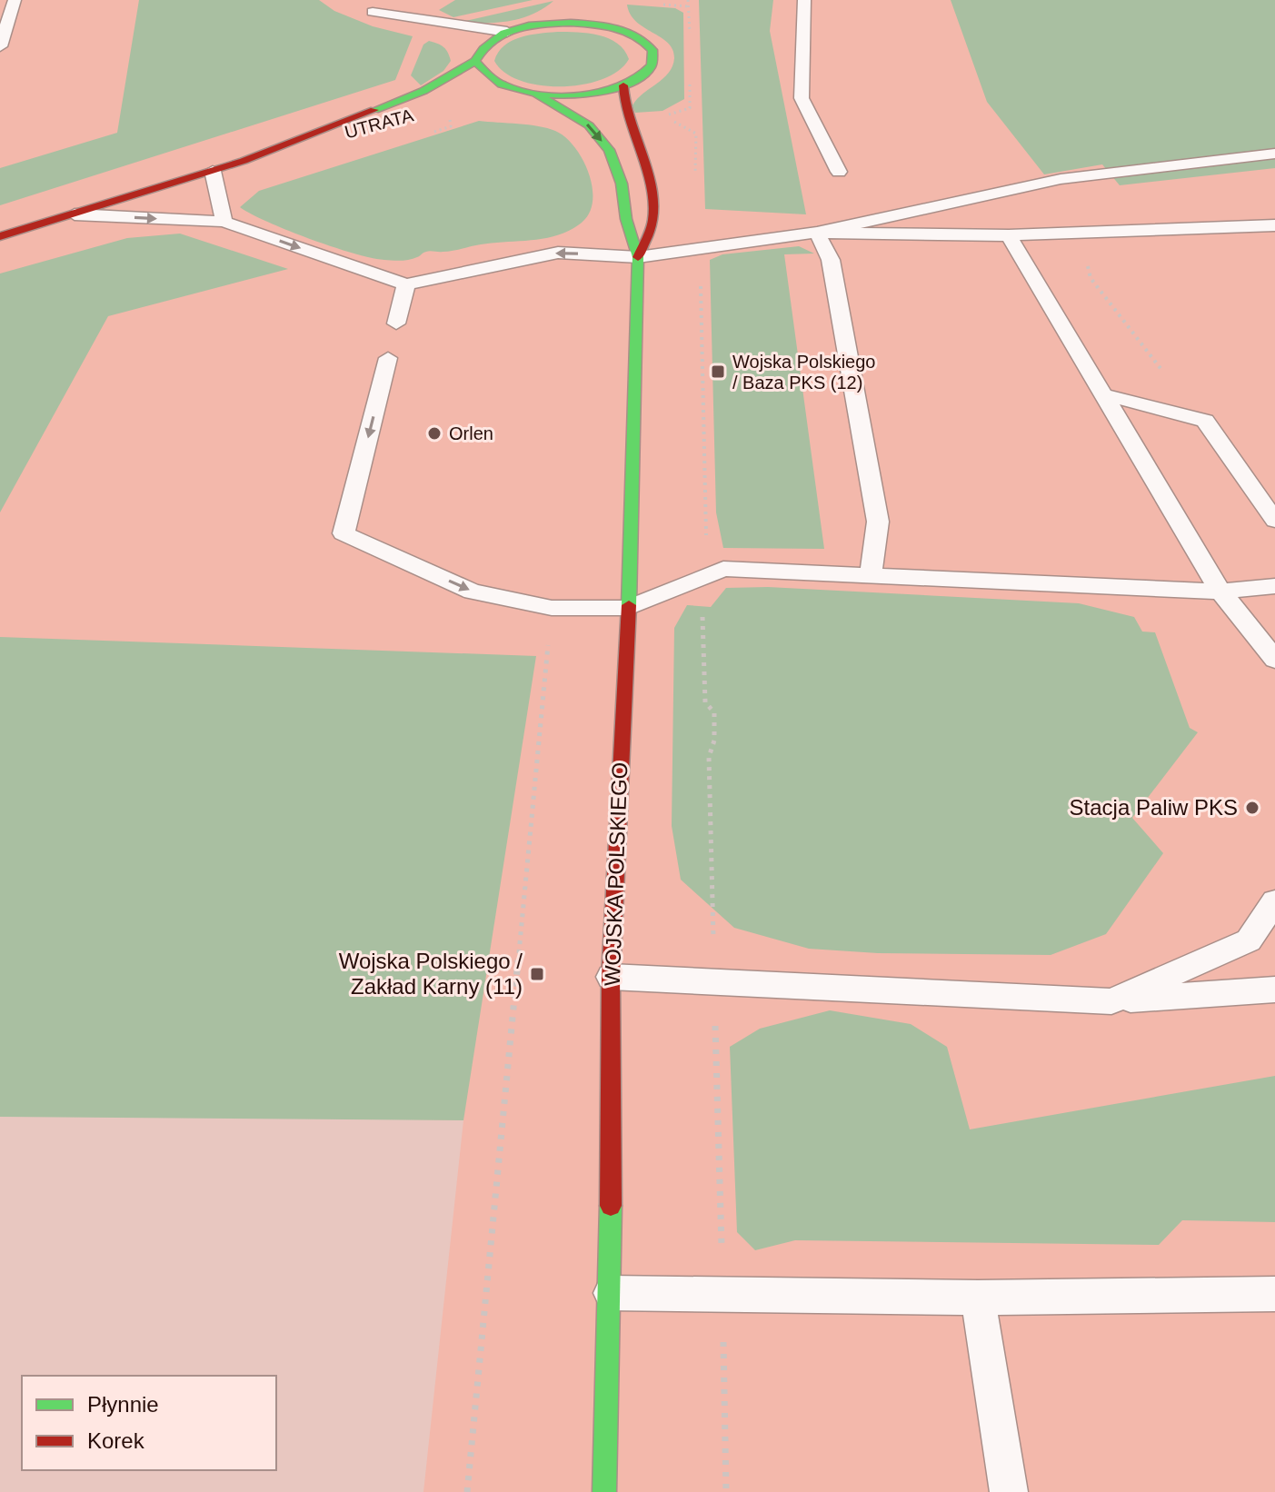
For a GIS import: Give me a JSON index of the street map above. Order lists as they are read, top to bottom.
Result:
{
  "streets": {
    "street": ["UTRATA", "WOJSKA POLSKIEGO"]
  },
  "places": {
    "transit": ["Wojska Polskiego / Baza PKS (12)", "Wojska Polskiego / Zakład Karny (11)"],
    "other": ["Orlen", "Stacja Paliw PKS"]
  },
  "legend": ["Płynnie", "Korek"]
}
